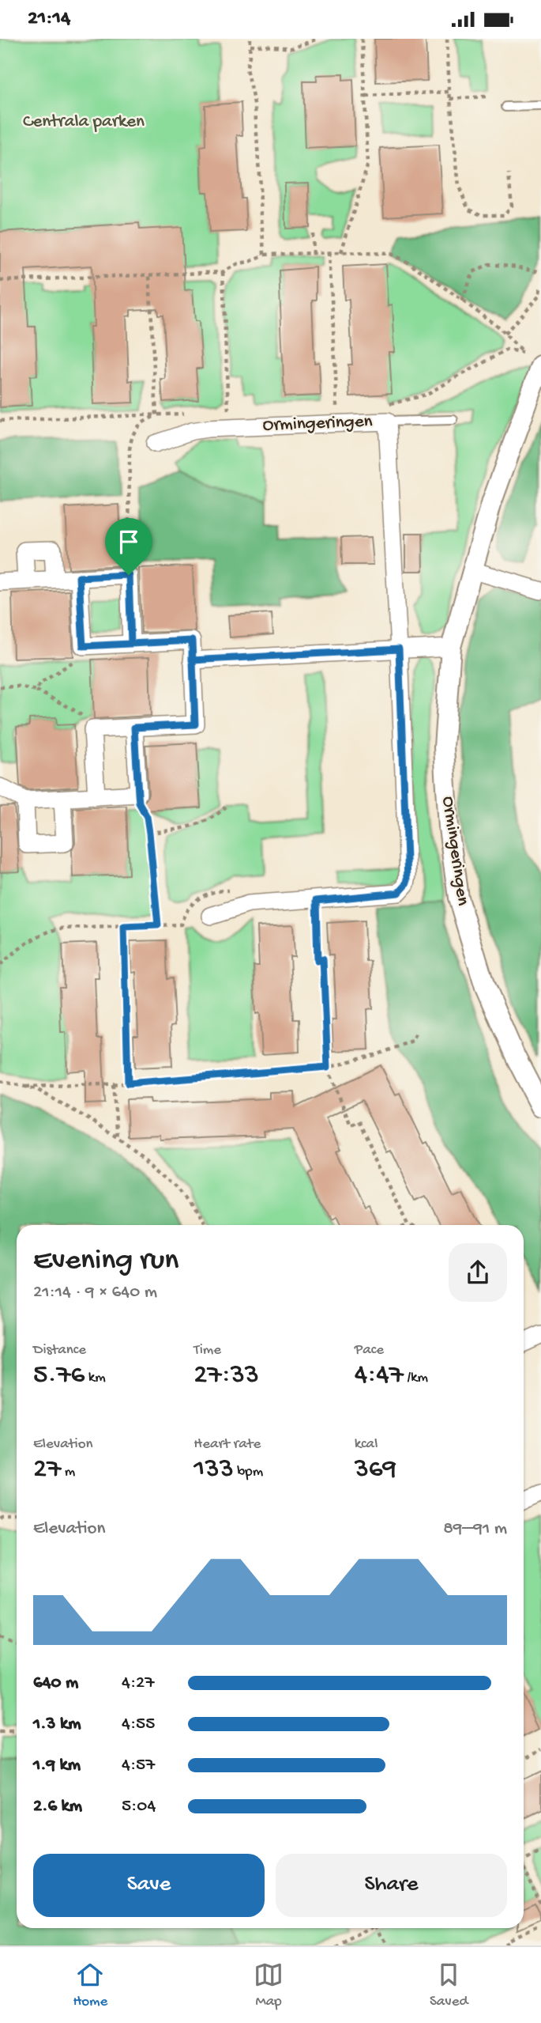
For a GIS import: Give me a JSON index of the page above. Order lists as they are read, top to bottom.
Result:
{
  "streets": {
    "street": ["Ormingeringen"]
  },
  "parks": ["Centrala parken"],
  "page": {
    "status": "21:14",
    "heading": ["Evening run", "21:14 · 9 × 640 m"],
    "stats": [
      ["Distance", "5.76 km"],
      ["Time", "27:33"],
      ["Pace", "4:47 /km"],
      ["Elevation", "27 m"],
      ["Heart rate", "133 bpm"],
      ["kcal", "369"]
    ],
    "chart": ["Elevation", "89–91 m"],
    "list": [
      {
        "name": "640 m",
        "note": "4:27"
      },
      {
        "name": "1.3 km",
        "note": "4:55"
      },
      {
        "name": "1.9 km",
        "note": "4:57"
      },
      {
        "name": "2.6 km",
        "note": "5:04"
      }
    ],
    "buttons": ["Save", "Share"],
    "tabs": ["Home", "Map", "Saved"]
  }
}
